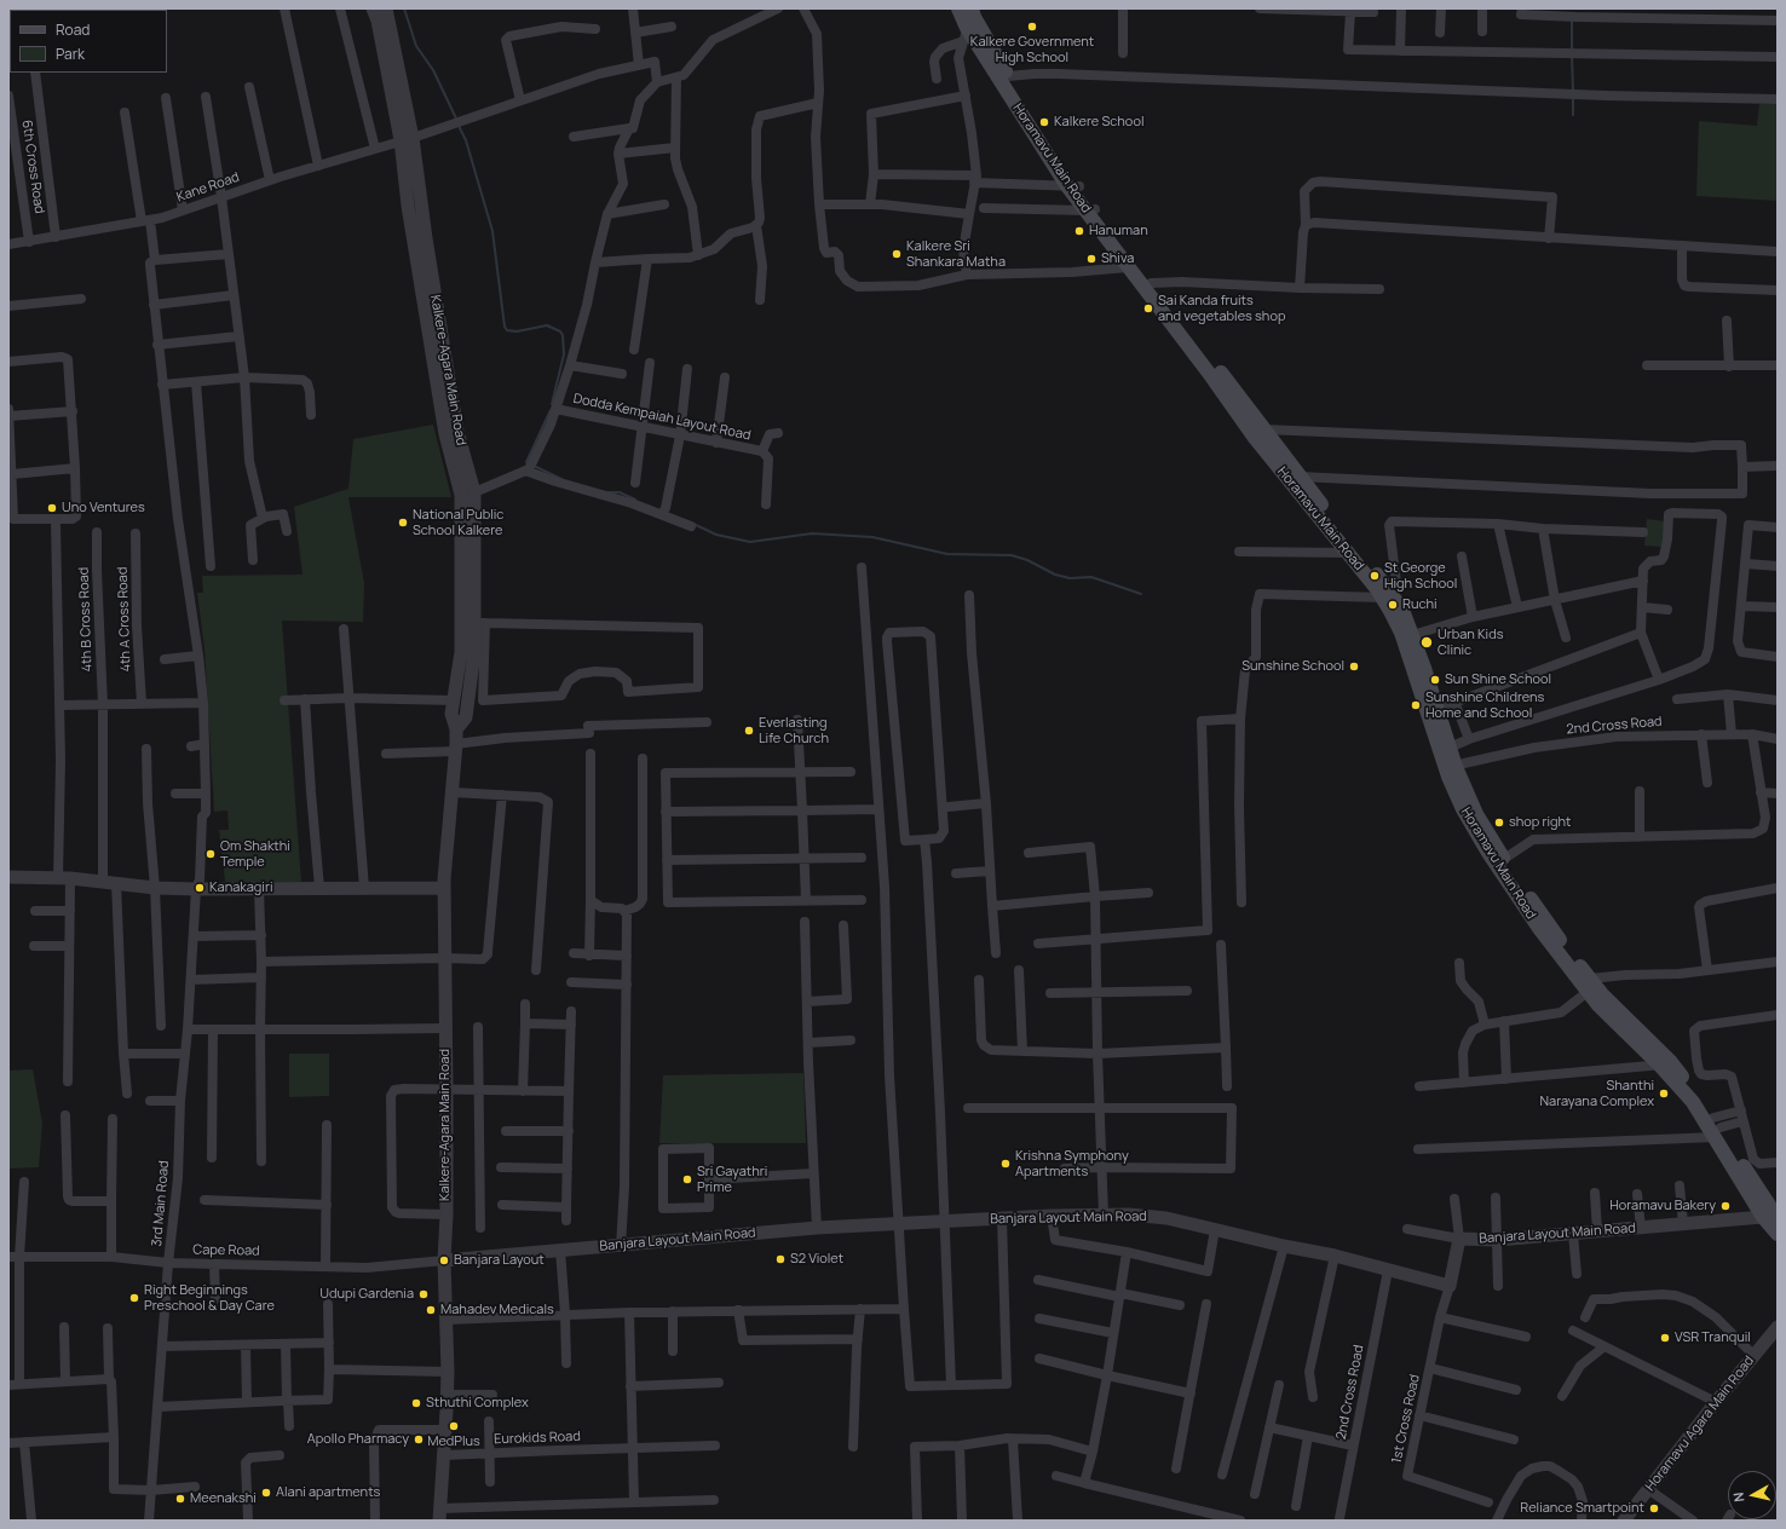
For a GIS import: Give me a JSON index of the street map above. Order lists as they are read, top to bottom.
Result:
{
  "streets": {
    "main road": ["Horamavu Main Road"],
    "street": [
      "6th Cross Road",
      "Kane Road",
      "Kalkere-Agara Main Road",
      "Dodda Kempaiah Layout Road",
      "4th B Cross Road",
      "4th A Cross Road",
      "2nd Cross Road",
      "3rd Main Road",
      "Banjara Layout Main Road",
      "Cape Road",
      "1st Cross Road",
      "Horamavu Agara Main Road",
      "Eurokids Road"
    ]
  },
  "crossings": [
    ["Horamavu Main Road", "2nd Cross Road"],
    ["Horamavu Main Road", "Banjara Layout Main Road"],
    ["6th Cross Road", "Kane Road"],
    ["Kane Road", "Kalkere-Agara Main Road"],
    ["Kalkere-Agara Main Road", "Banjara Layout Main Road"],
    ["Kalkere-Agara Main Road", "Cape Road"],
    ["Kalkere-Agara Main Road", "Eurokids Road"],
    ["2nd Cross Road", "Banjara Layout Main Road"],
    ["3rd Main Road", "Cape Road"],
    ["Banjara Layout Main Road", "Cape Road"],
    ["Banjara Layout Main Road", "1st Cross Road"]
  ],
  "places": [
    "Kalkere Government High School",
    "Kalkere School",
    "Hanuman",
    "Kalkere Sri Shankara Matha",
    "Shiva",
    "Sai Kanda fruits and vegetables shop",
    "Uno Ventures",
    "National Public School Kalkere",
    "St George High School",
    "Ruchi",
    "Urban Kids Clinic",
    "Sunshine School",
    "Sun Shine School",
    "Sunshine Childrens Home and School",
    "Everlasting Life Church",
    "shop right",
    "Om Shakthi Temple",
    "Kanakagiri",
    "Shanthi Narayana Complex",
    "Krishna Symphony Apartments",
    "Sri Gayathri Prime",
    "Horamavu Bakery",
    "S2 Violet",
    "Banjara Layout",
    "Udupi Gardenia",
    "Right Beginnings Preschool & Day Care",
    "Mahadev Medicals",
    "VSR Tranquil",
    "Sthuthi Complex",
    "MedPlus",
    "Apollo Pharmacy",
    "Alani apartments",
    "Meenakshi",
    "Reliance Smartpoint"
  ],
  "legend": ["Road", "Park"],
  "north": "left"
}
